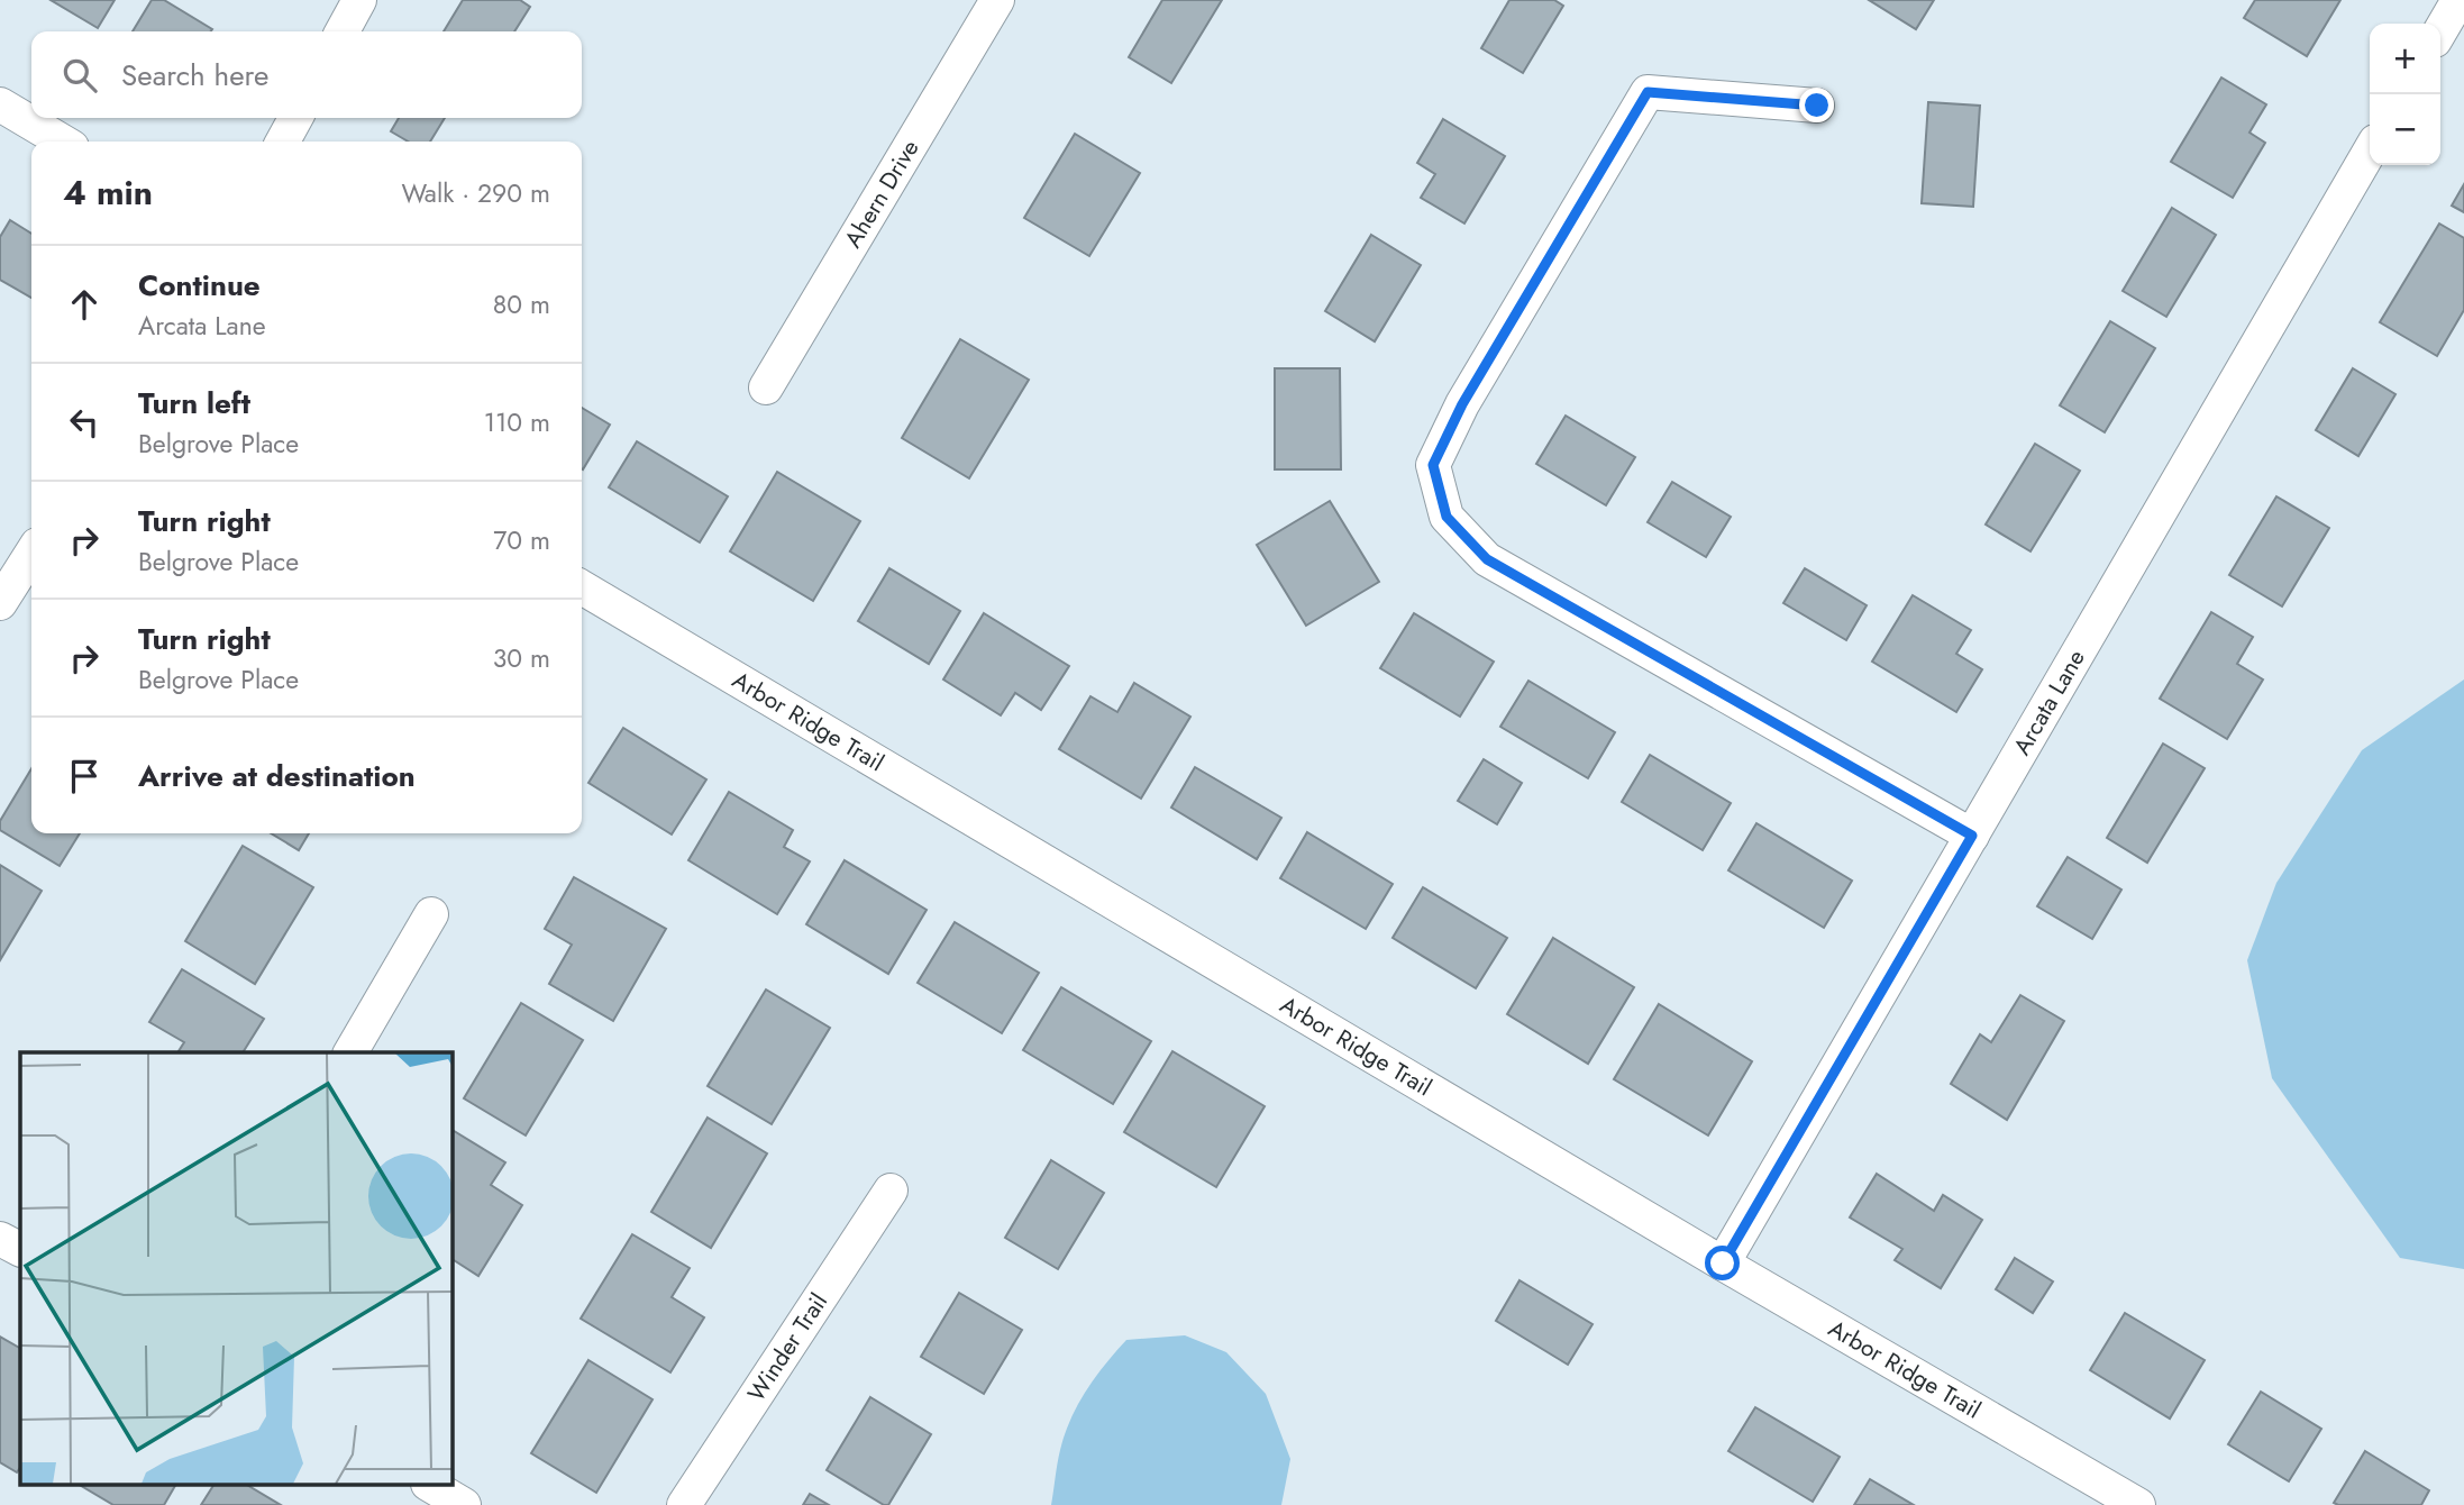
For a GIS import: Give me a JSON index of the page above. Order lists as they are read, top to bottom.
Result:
{
  "streets": {
    "street": [
      "Ahern Drive",
      "Arcata Lane",
      "Arbor Ridge Trail",
      "Winder Trail"
    ]
  },
  "crossings": [
    ["Arcata Lane", "Arbor Ridge Trail"]
  ],
  "page": {
    "map_buttons": ["+", "−"],
    "search": "Search here",
    "heading": ["4 min", "Walk · 290 m"],
    "list": [
      ["Continue", "Arcata Lane", "80 m"],
      ["Turn left", "Belgrove Place", "110 m"],
      ["Turn right", "Belgrove Place", "70 m"],
      ["Turn right", "Belgrove Place", "30 m"],
      "Arrive at destination"
    ]
  }
}
